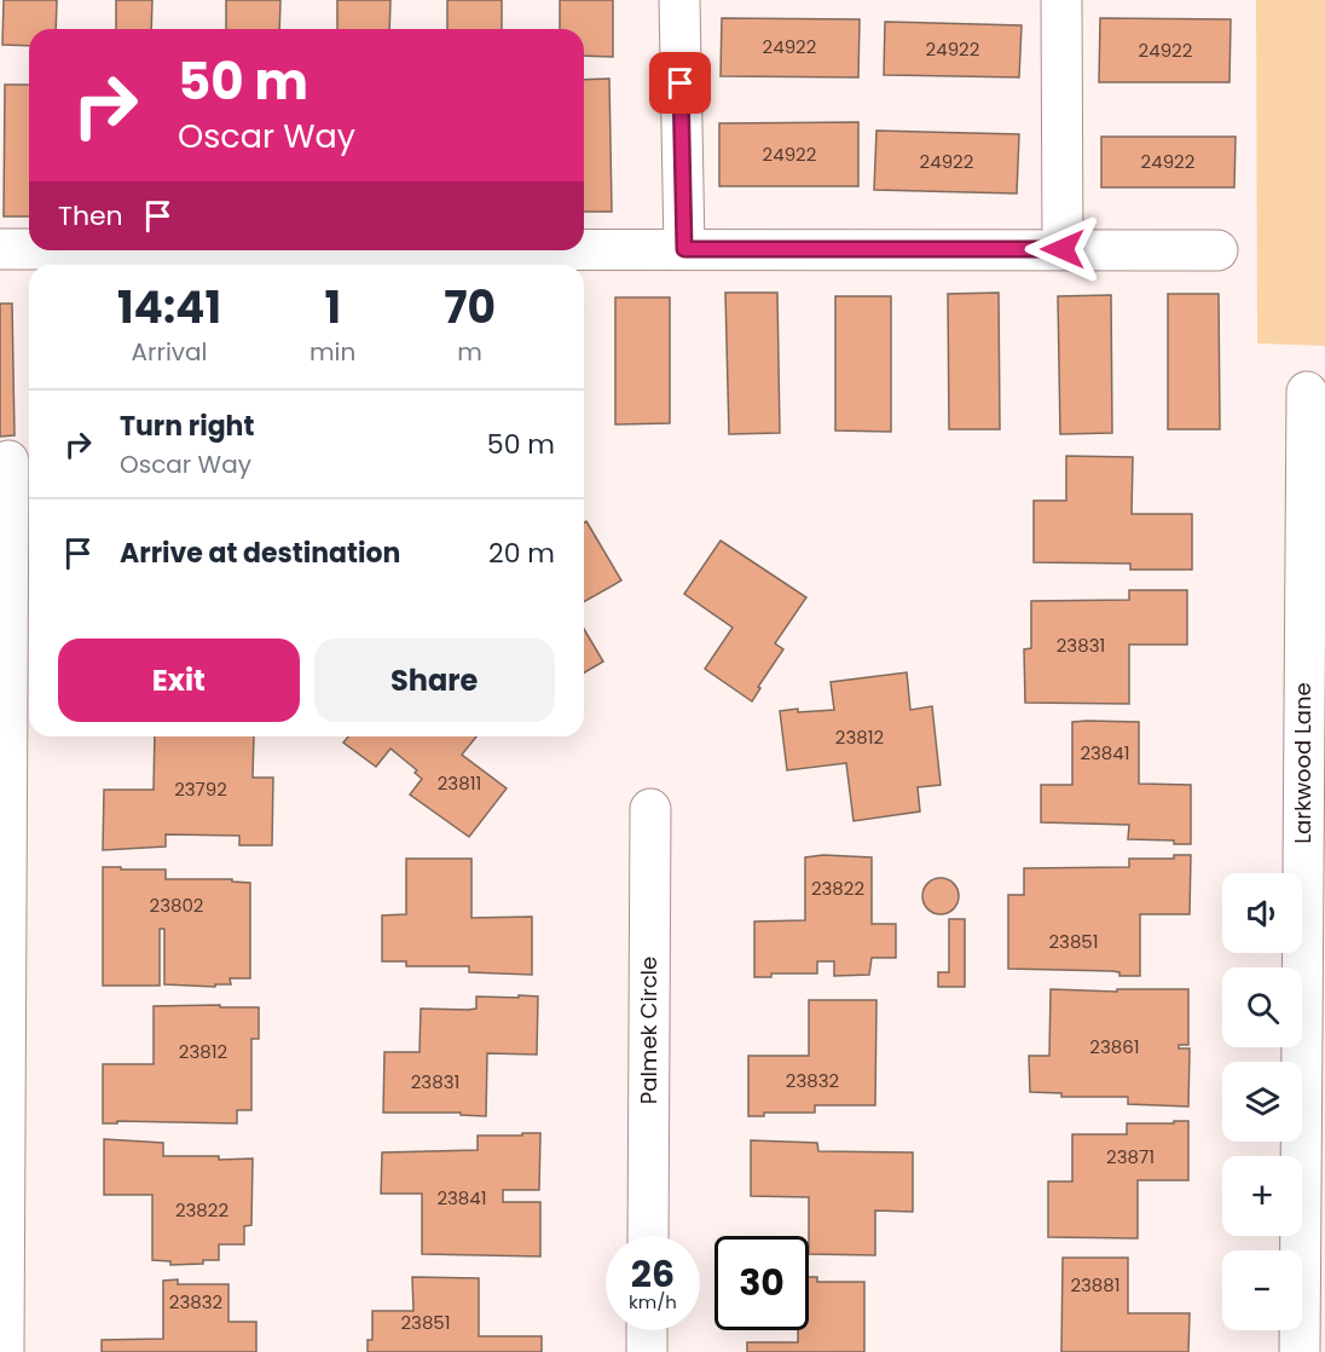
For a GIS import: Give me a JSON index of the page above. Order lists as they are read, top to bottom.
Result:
{
  "streets": {
    "street": ["Larkwood Lane", "Palmek Circle"]
  },
  "house_numbers": [
    "24922",
    "24922",
    "24922",
    "24922",
    "24922",
    "24922",
    "23831",
    "23812",
    "23841",
    "23811",
    "23792",
    "23822",
    "23802",
    "23851",
    "23861",
    "23812",
    "23832",
    "23831",
    "23871",
    "23841",
    "23822",
    "23881",
    "23832",
    "23851"
  ],
  "page": {
    "turn": ["50 m", "Oscar Way"],
    "then": "Then",
    "eta": [
      "14:41",
      "Arrival",
      "1",
      "min",
      "70",
      "m"
    ],
    "list": [
      {
        "name": "Turn right",
        "note": "Oscar Way",
        "value": "50 m"
      },
      {
        "name": "Arrive at destination",
        "value": "20 m"
      }
    ],
    "buttons": ["Exit", "Share"],
    "map_buttons": ["+", "−"],
    "speed": "26 km/h",
    "limit": "30"
  }
}
